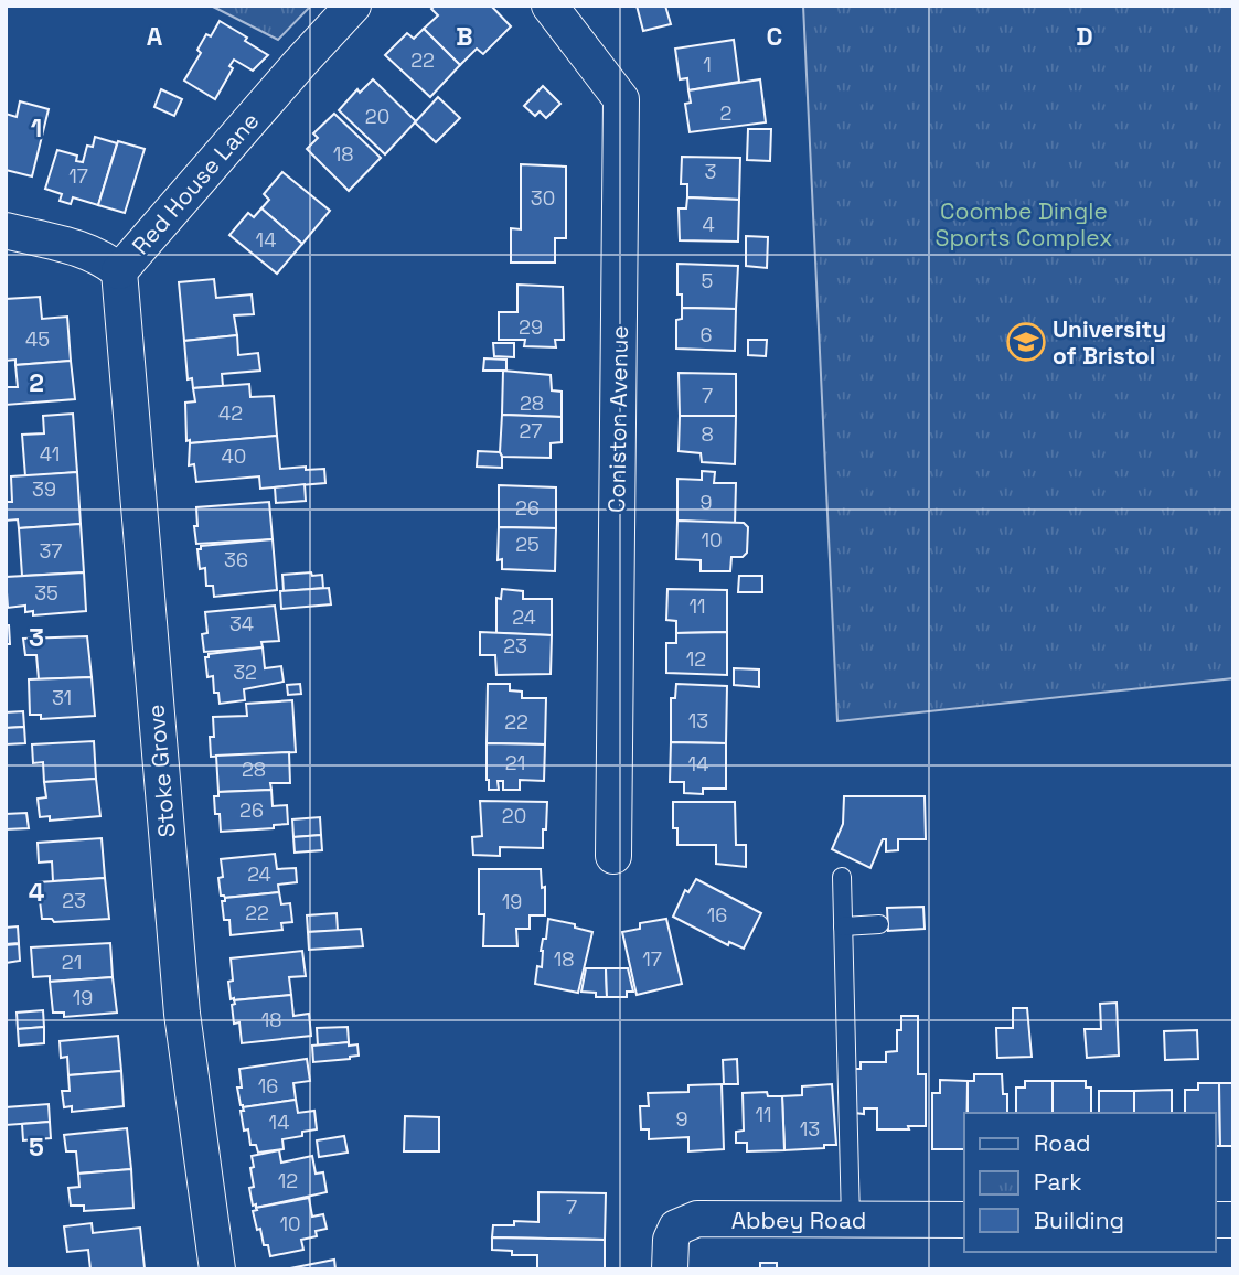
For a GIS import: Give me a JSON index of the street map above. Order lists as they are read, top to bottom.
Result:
{
  "streets": {
    "street": [
      "Red House Lane",
      "Coniston Avenue",
      "Stoke Grove",
      "Abbey Road"
    ]
  },
  "crossings": [
    ["Red House Lane", "Stoke Grove"]
  ],
  "parks": ["Coombe Dingle Sports Complex"],
  "places": {
    "school or university": ["University of Bristol"]
  },
  "house_numbers": [
    "22",
    "1",
    "2",
    "20",
    "18",
    "3",
    "17",
    "30",
    "4",
    "14",
    "5",
    "29",
    "6",
    "45",
    "7",
    "28",
    "42",
    "27",
    "8",
    "41",
    "40",
    "39",
    "9",
    "26",
    "10",
    "25",
    "37",
    "36",
    "35",
    "11",
    "24",
    "34",
    "23",
    "12",
    "32",
    "31",
    "13",
    "22",
    "21",
    "14",
    "28",
    "26",
    "20",
    "24",
    "23",
    "19",
    "22",
    "16",
    "18",
    "17",
    "21",
    "19",
    "18",
    "16",
    "11",
    "9",
    "14",
    "13",
    "12",
    "7",
    "10"
  ],
  "legend": ["Road", "Park", "Building"],
  "grid": {
    "columns": [
      "A",
      "B",
      "C",
      "D"
    ],
    "rows": [
      "1",
      "2",
      "3",
      "4",
      "5"
    ]
  }
}
